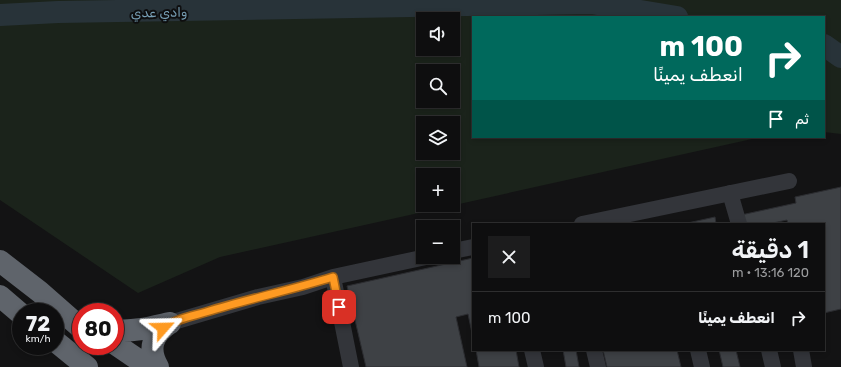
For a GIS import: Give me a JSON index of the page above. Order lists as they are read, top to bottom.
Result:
{
  "water": ["وادي عدي"],
  "page": {
    "map_buttons": ["+", "−"],
    "turn": ["100 m", "انعطف يمينًا"],
    "then": "ثم",
    "heading": ["1 دقيقة", "120 m · 13:16"],
    "list": [
      {
        "name": "انعطف يمينًا",
        "value": "100 m"
      }
    ],
    "speed": "72 km/h",
    "limit": "80"
  }
}
